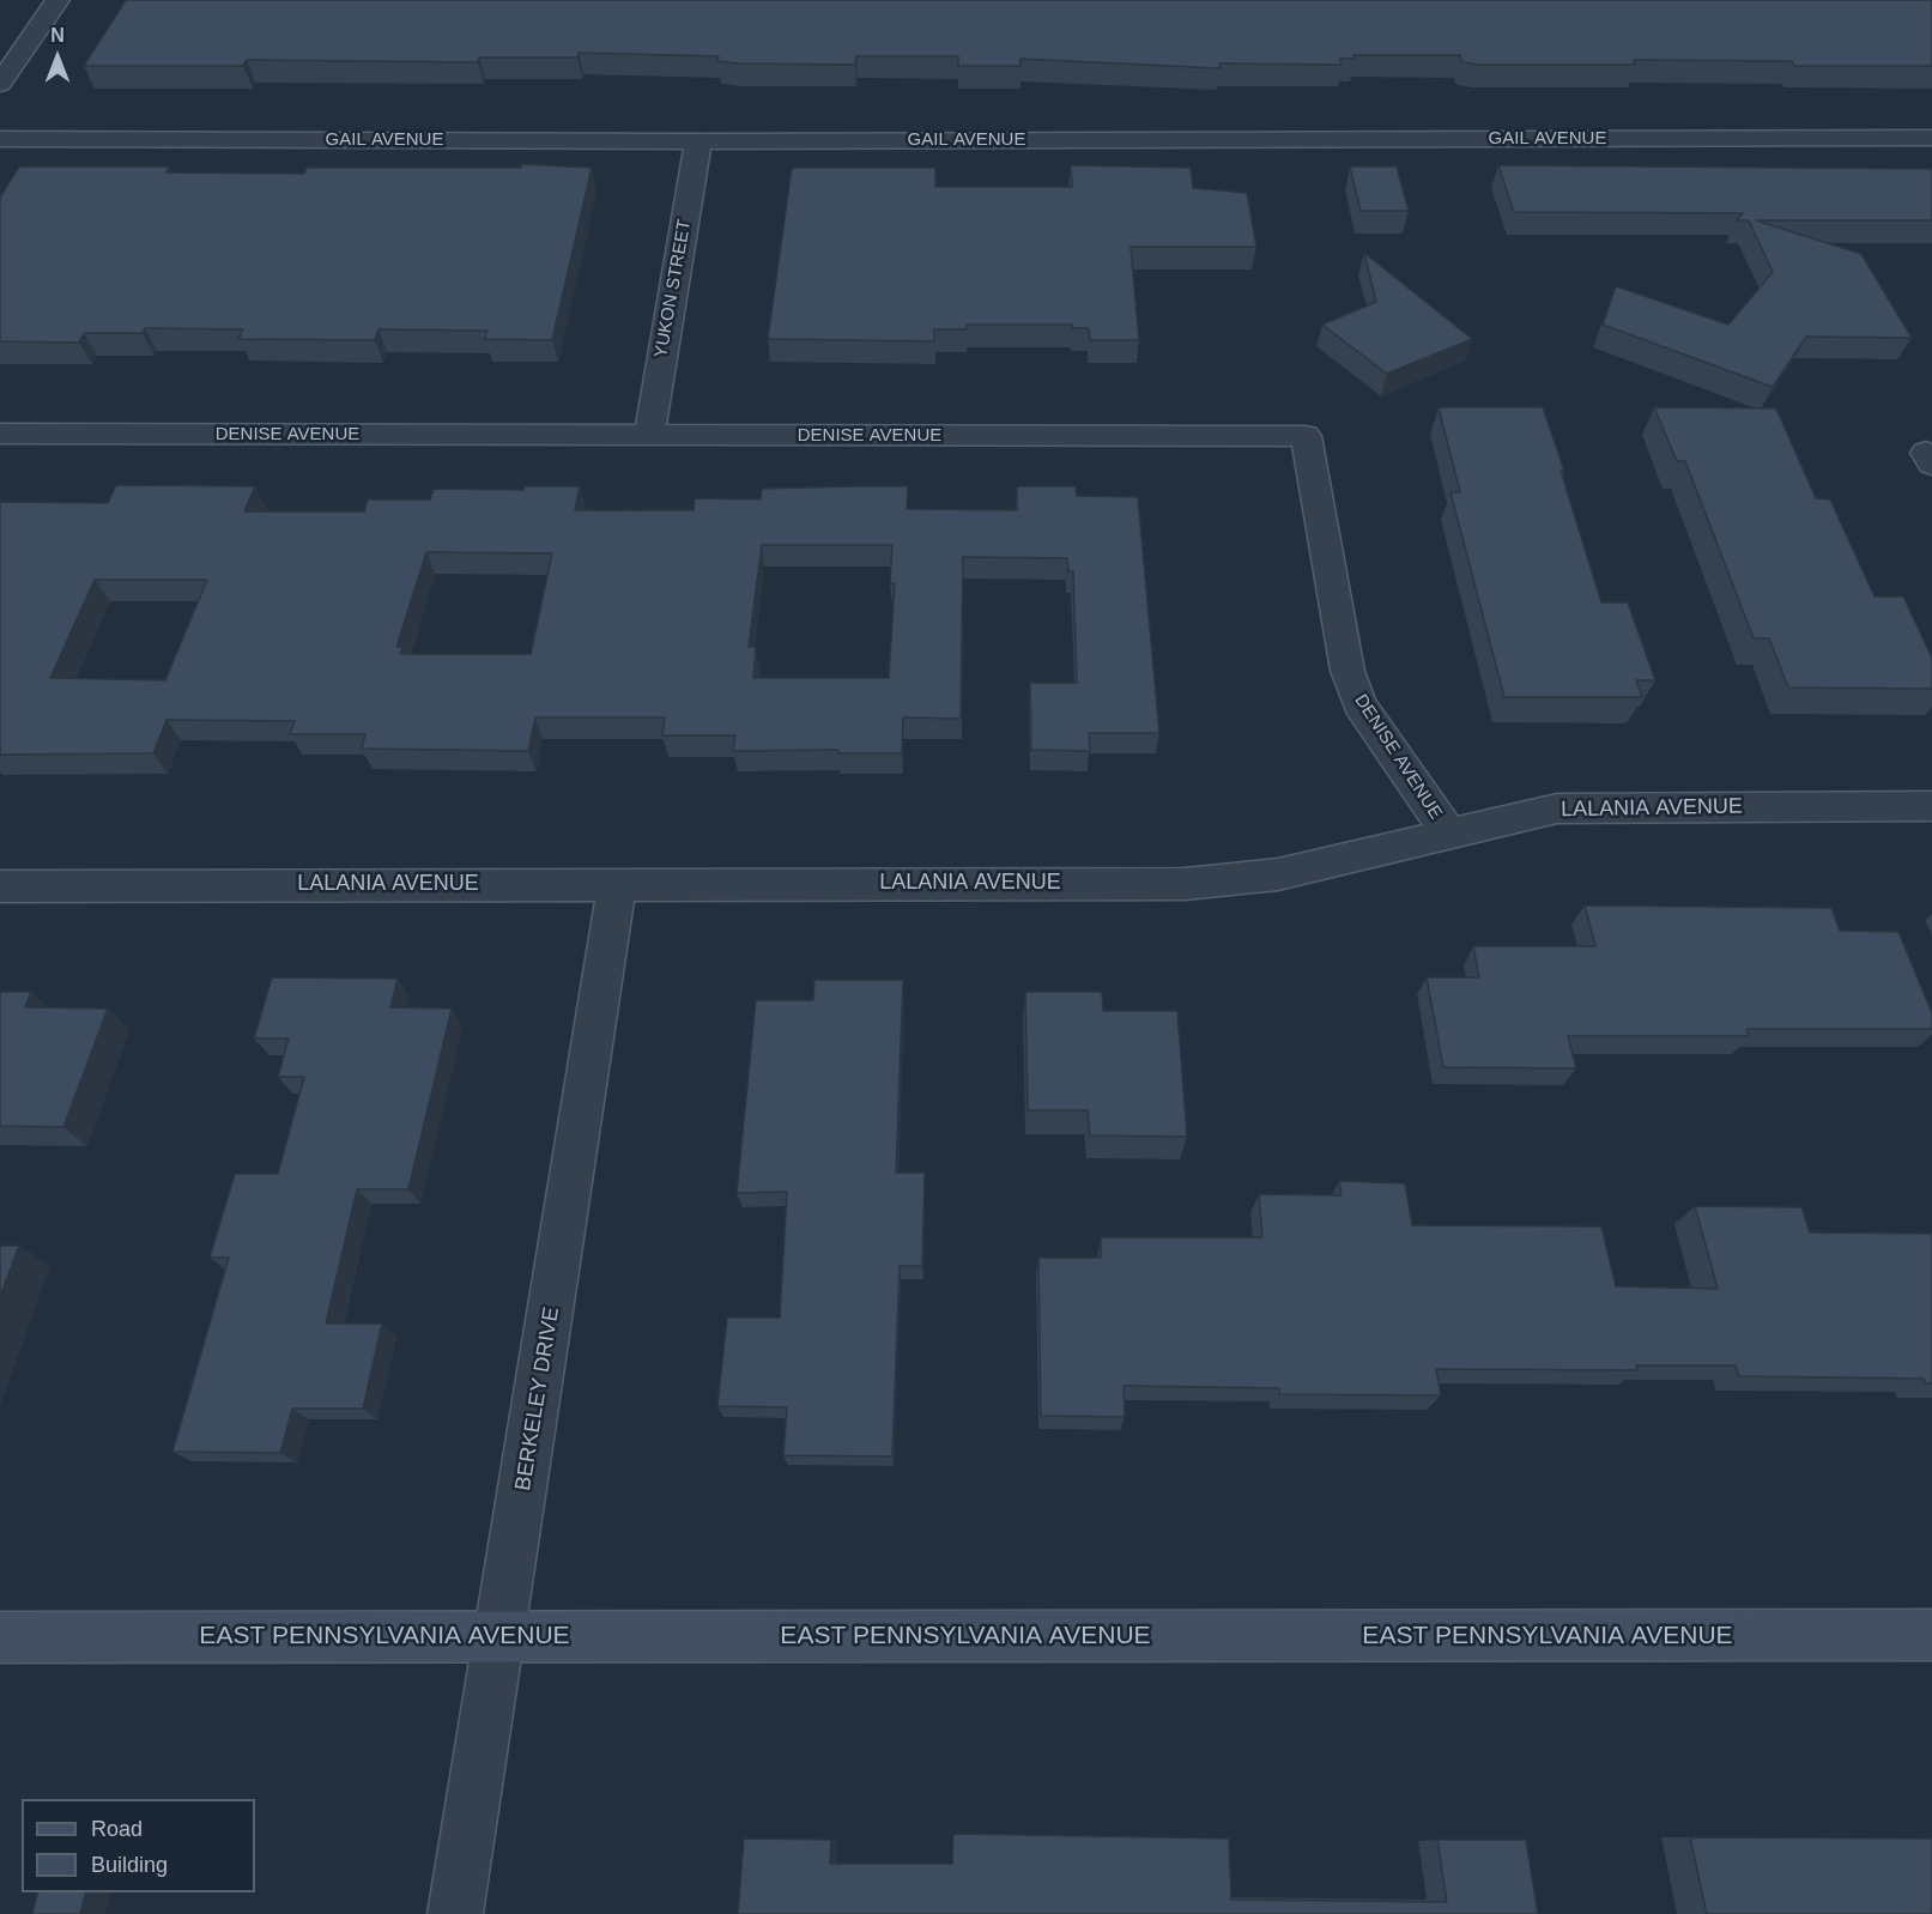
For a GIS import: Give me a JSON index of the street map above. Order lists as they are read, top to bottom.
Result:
{
  "streets": {
    "street": [
      "GAIL AVENUE",
      "YUKON STREET",
      "DENISE AVENUE",
      "LALANIA AVENUE",
      "BERKELEY DRIVE",
      "EAST PENNSYLVANIA AVENUE"
    ]
  },
  "crossings": [
    ["GAIL AVENUE", "YUKON STREET"],
    ["YUKON STREET", "DENISE AVENUE"],
    ["DENISE AVENUE", "LALANIA AVENUE"],
    ["LALANIA AVENUE", "BERKELEY DRIVE"],
    ["BERKELEY DRIVE", "EAST PENNSYLVANIA AVENUE"]
  ],
  "legend": ["Road", "Building"],
  "north": "top"
}
